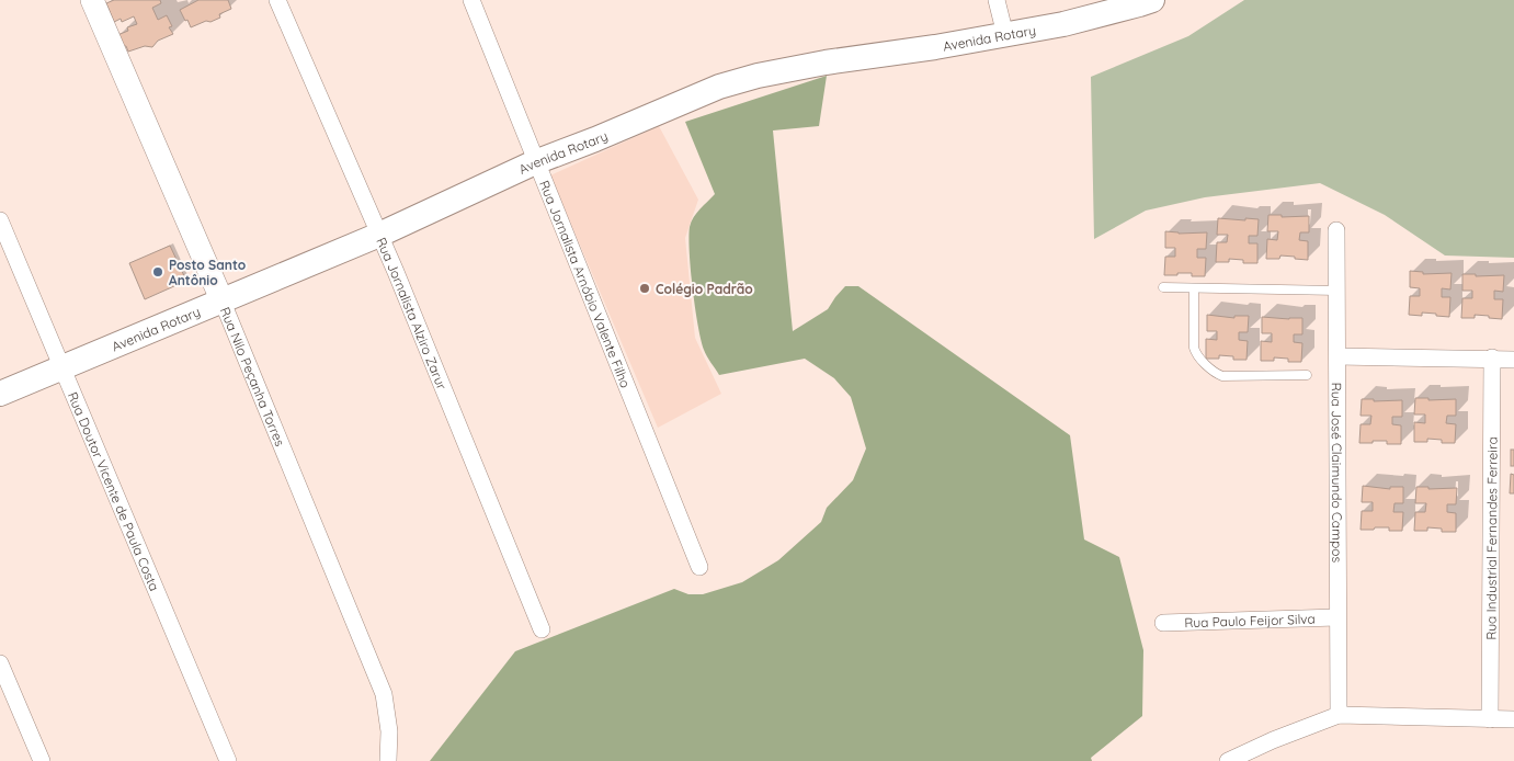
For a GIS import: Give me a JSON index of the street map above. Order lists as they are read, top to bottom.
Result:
{
  "streets": {
    "main road": ["Avenida Rotary"],
    "street": [
      "Rua Jornalista Arnóbio Valente Filho",
      "Rua Jornalista Alziro Zarur",
      "Rua Nilo Peçanha Torres",
      "Rua José Claimundo Campos",
      "Rua Doutor Vicente de Paula Costa",
      "Rua Industrial Fernandes Ferreira",
      "Rua Paulo Feijor Silva"
    ]
  },
  "crossings": [
    ["Avenida Rotary", "Rua Jornalista Arnóbio Valente Filho"],
    ["Avenida Rotary", "Rua Jornalista Alziro Zarur"],
    ["Avenida Rotary", "Rua Nilo Peçanha Torres"],
    ["Avenida Rotary", "Rua Doutor Vicente de Paula Costa"],
    ["Rua José Claimundo Campos", "Rua Paulo Feijor Silva"]
  ],
  "places": ["Posto Santo Antônio", "Colégio Padrão"]
}
